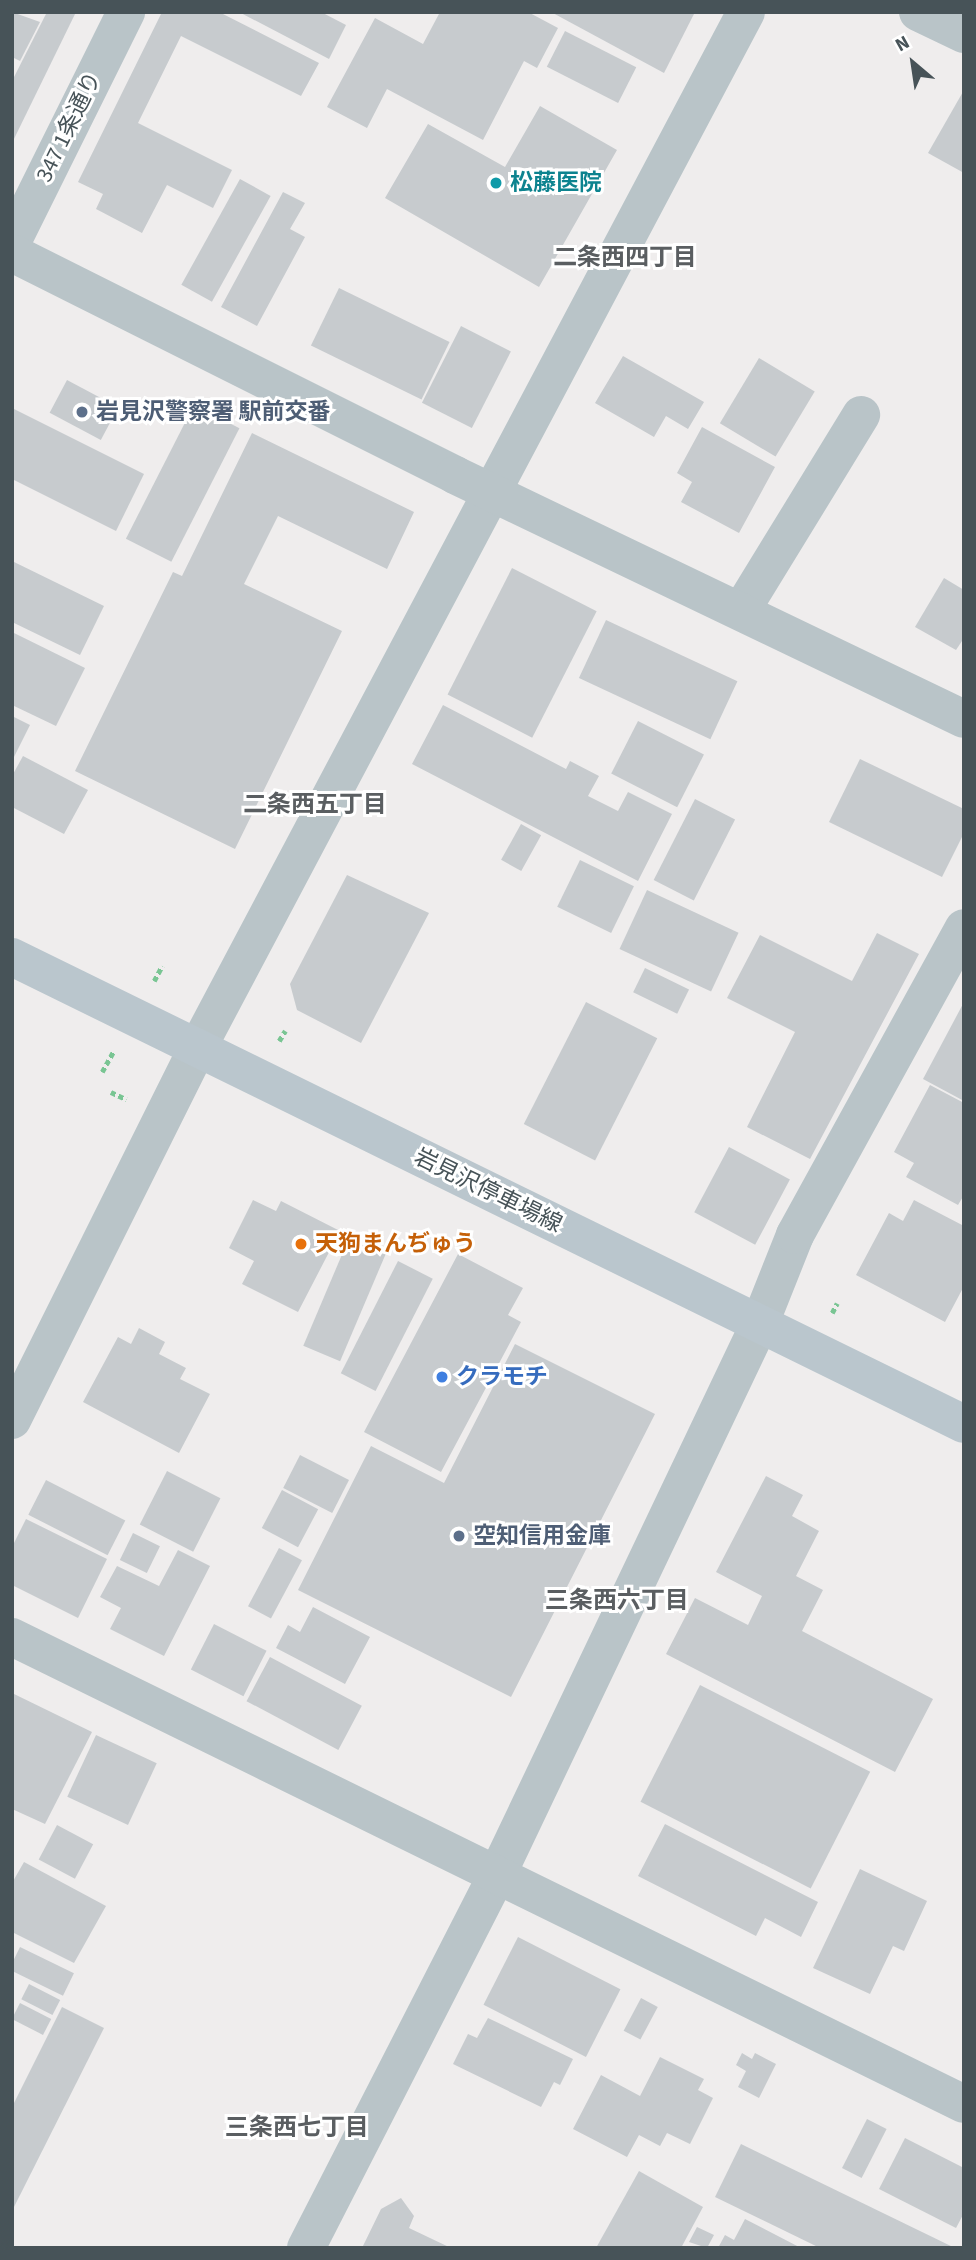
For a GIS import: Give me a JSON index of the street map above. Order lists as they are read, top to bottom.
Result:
{
  "streets": {
    "main road": ["岩見沢停車場線"],
    "street": ["347 1条通り"]
  },
  "districts": [
    "二条西四丁目",
    "二条西五丁目",
    "三条西六丁目",
    "三条西七丁目"
  ],
  "places": [
    "松藤医院",
    "岩見沢警察署 駅前交番",
    "天狗まんぢゅう",
    "クラモチ",
    "空知信用金庫"
  ],
  "north": "top left"
}
